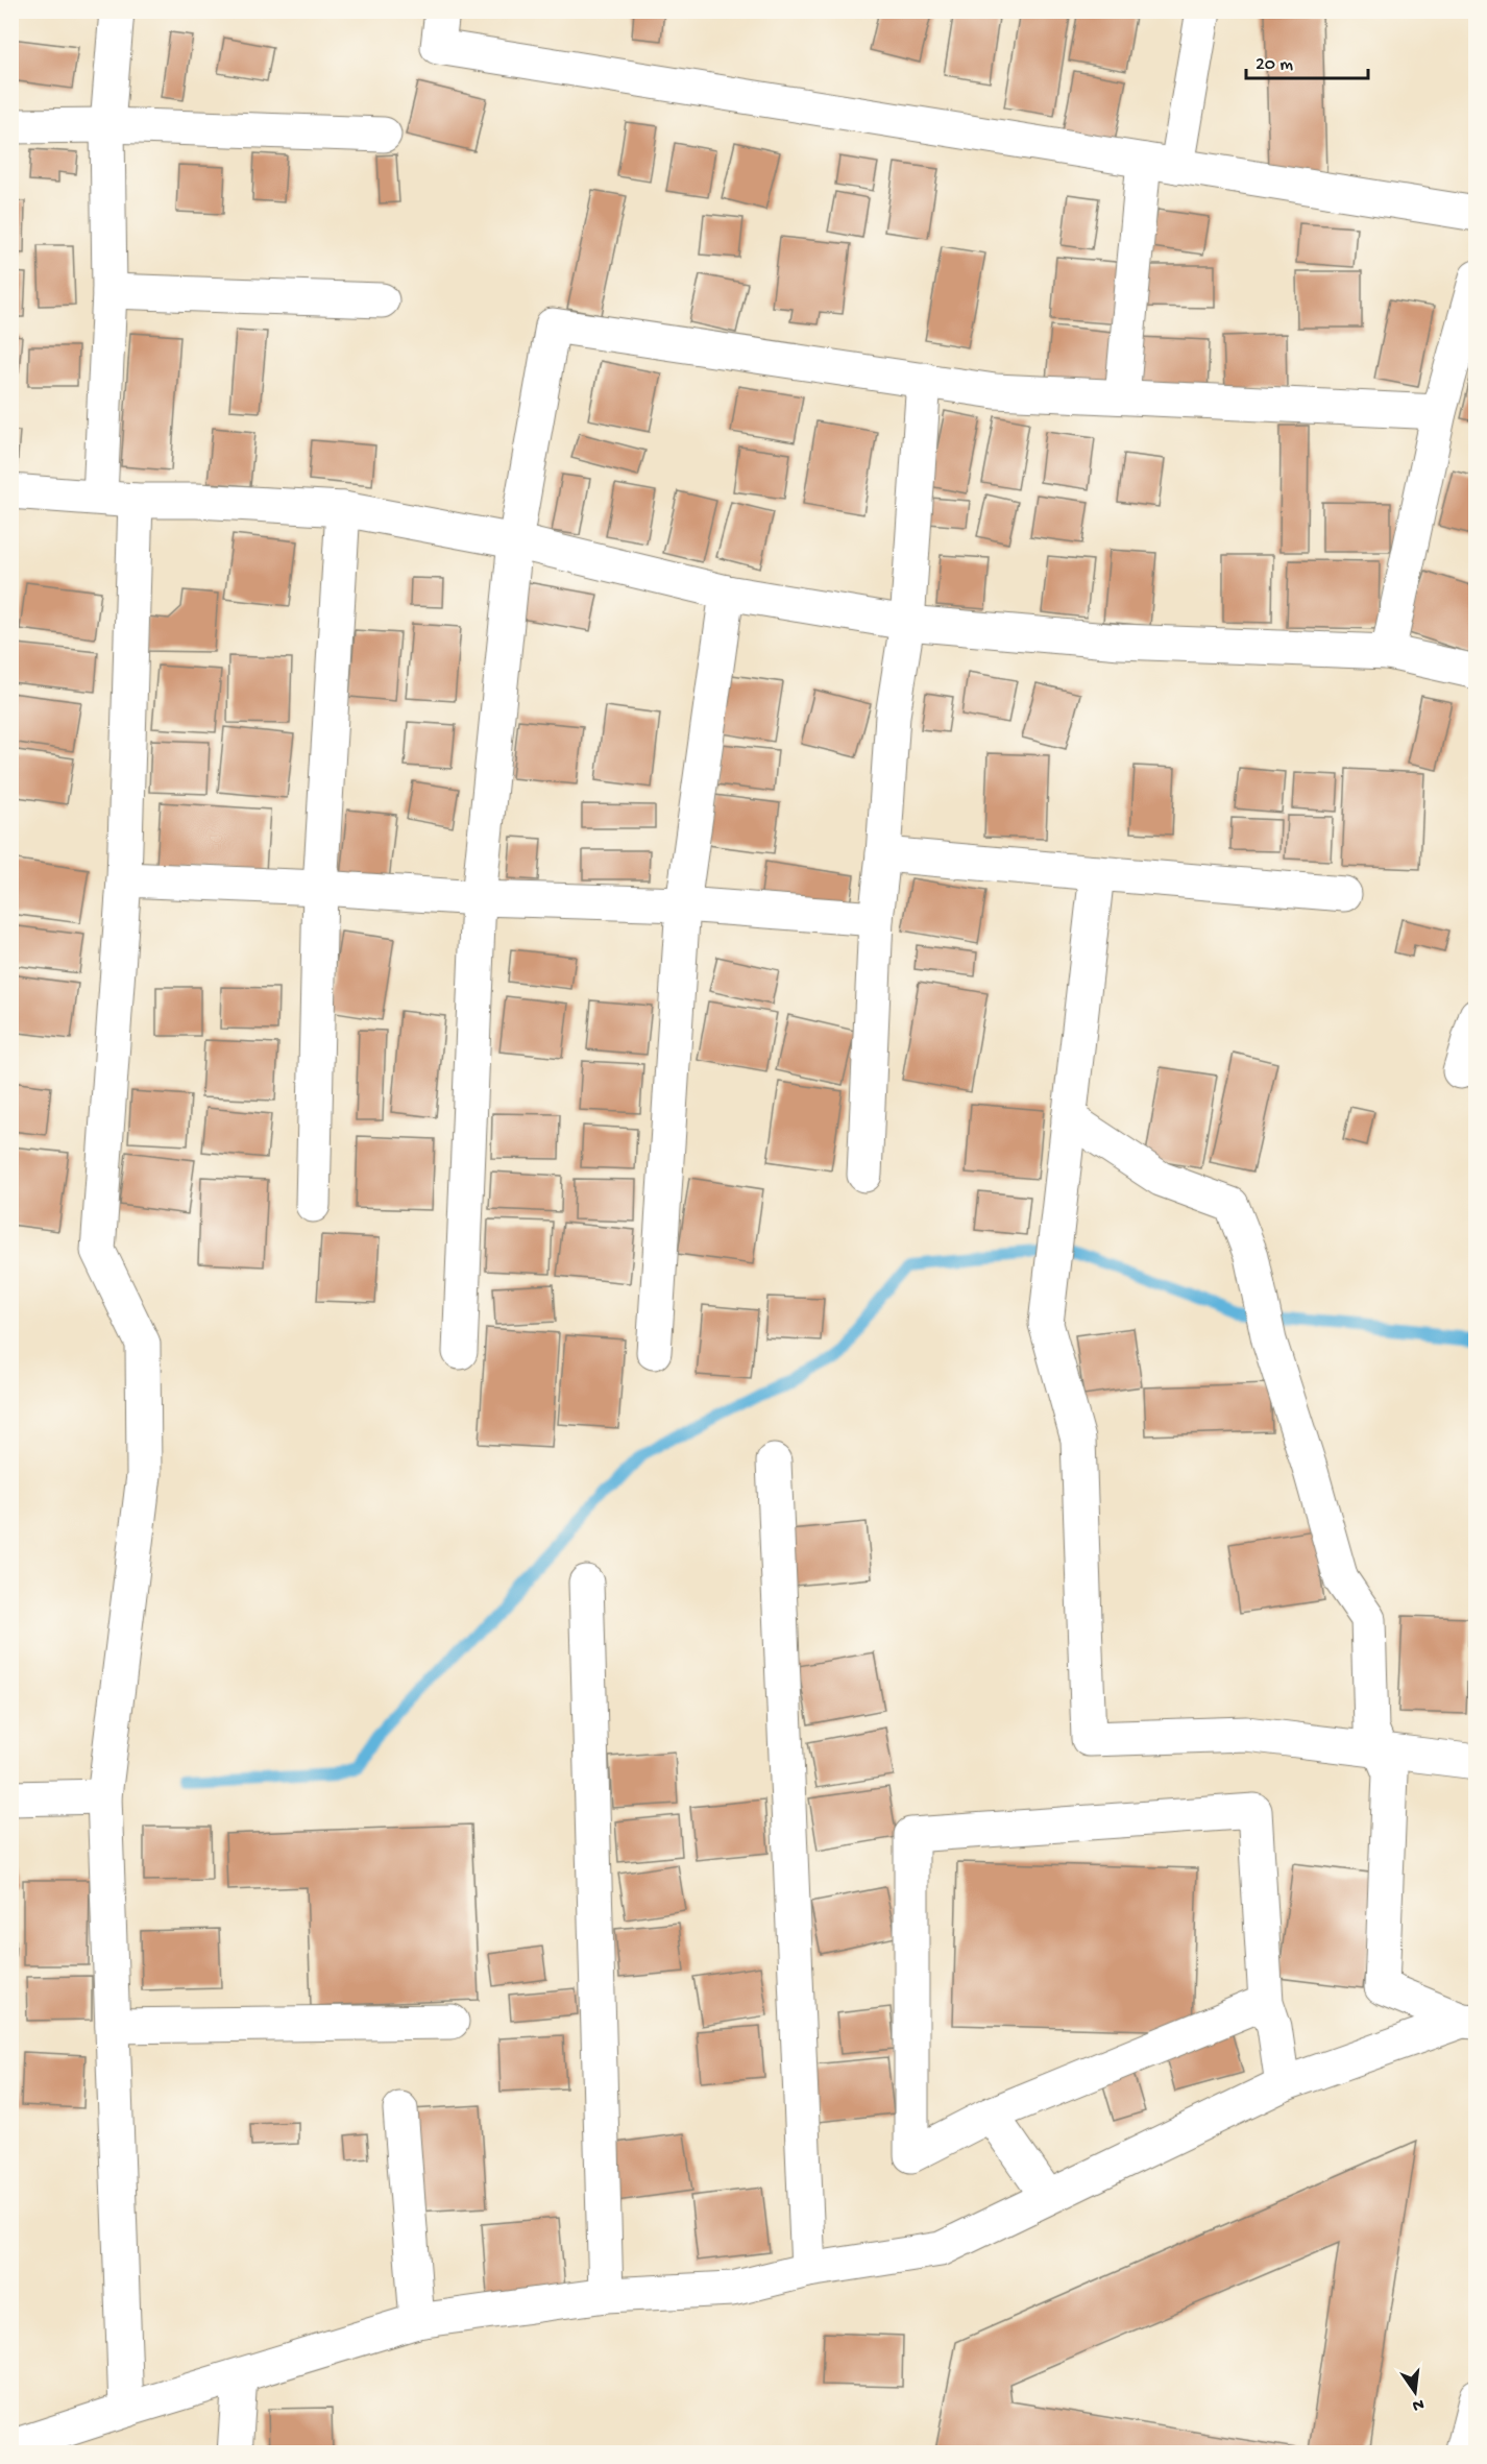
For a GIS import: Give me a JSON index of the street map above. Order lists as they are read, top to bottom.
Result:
{
  "scale_bar": "20 m",
  "north": "bottom"
}
